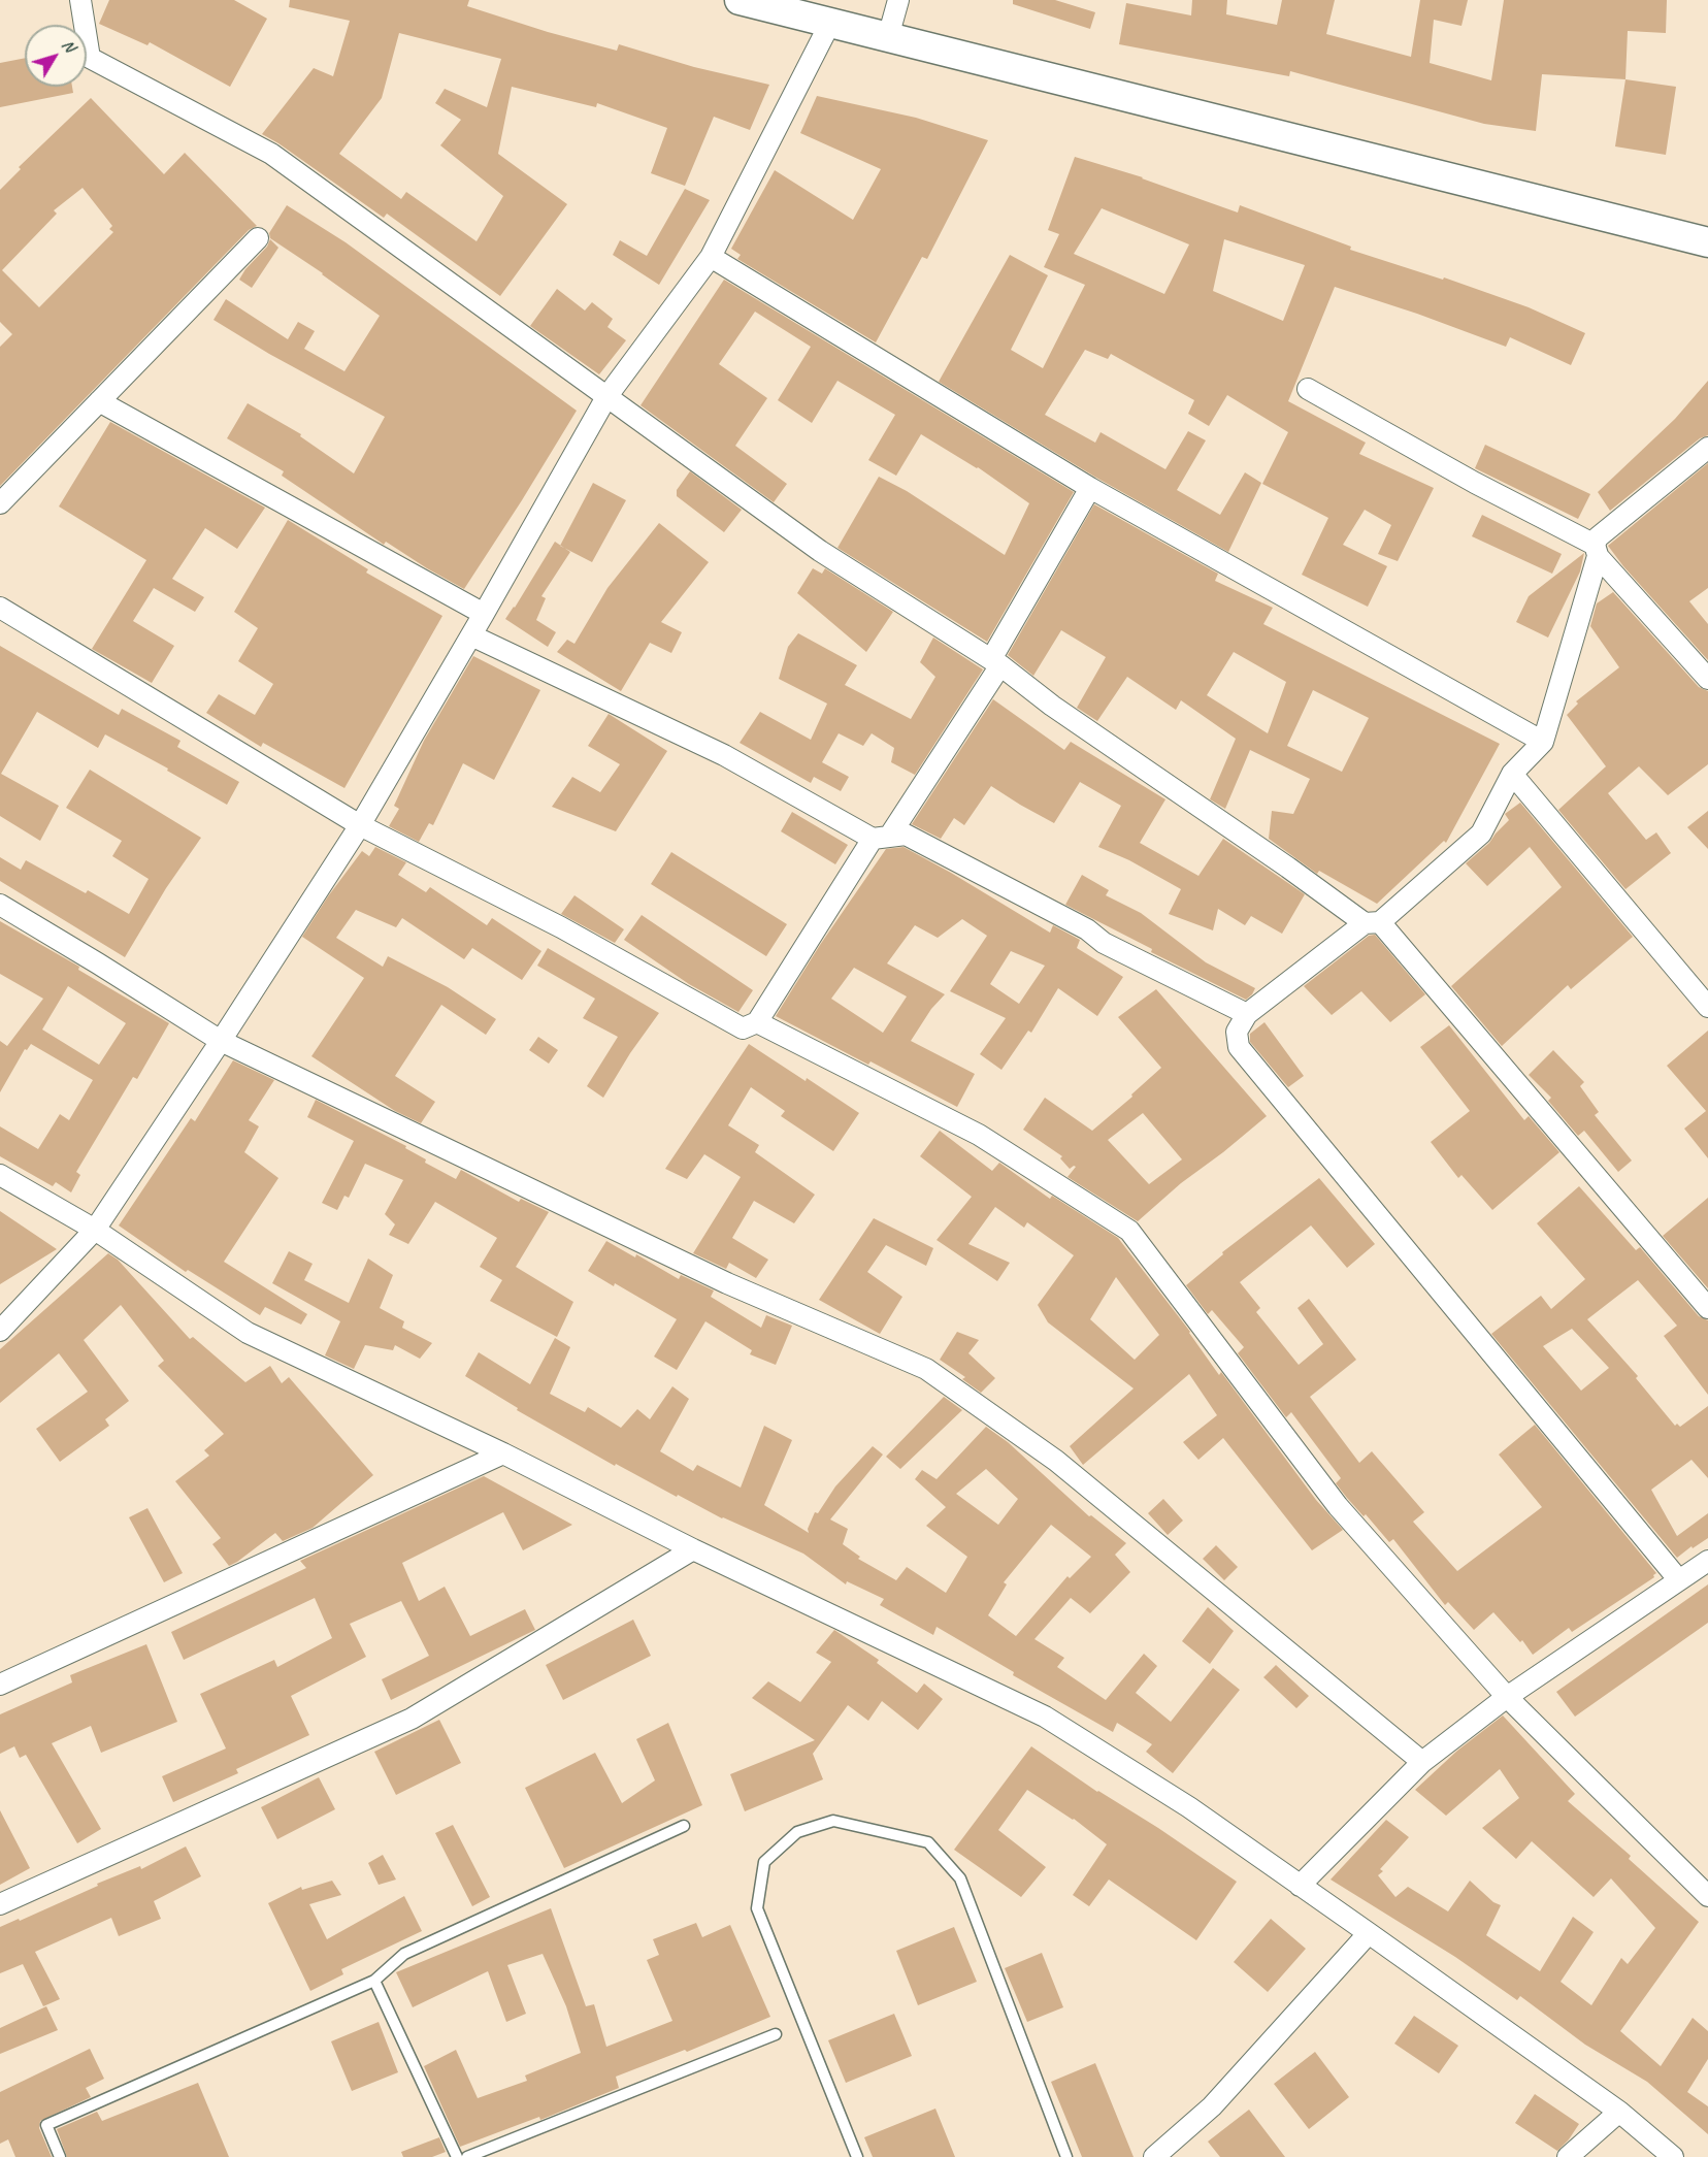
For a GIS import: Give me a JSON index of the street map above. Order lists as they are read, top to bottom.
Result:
{
  "north": "top right"
}
